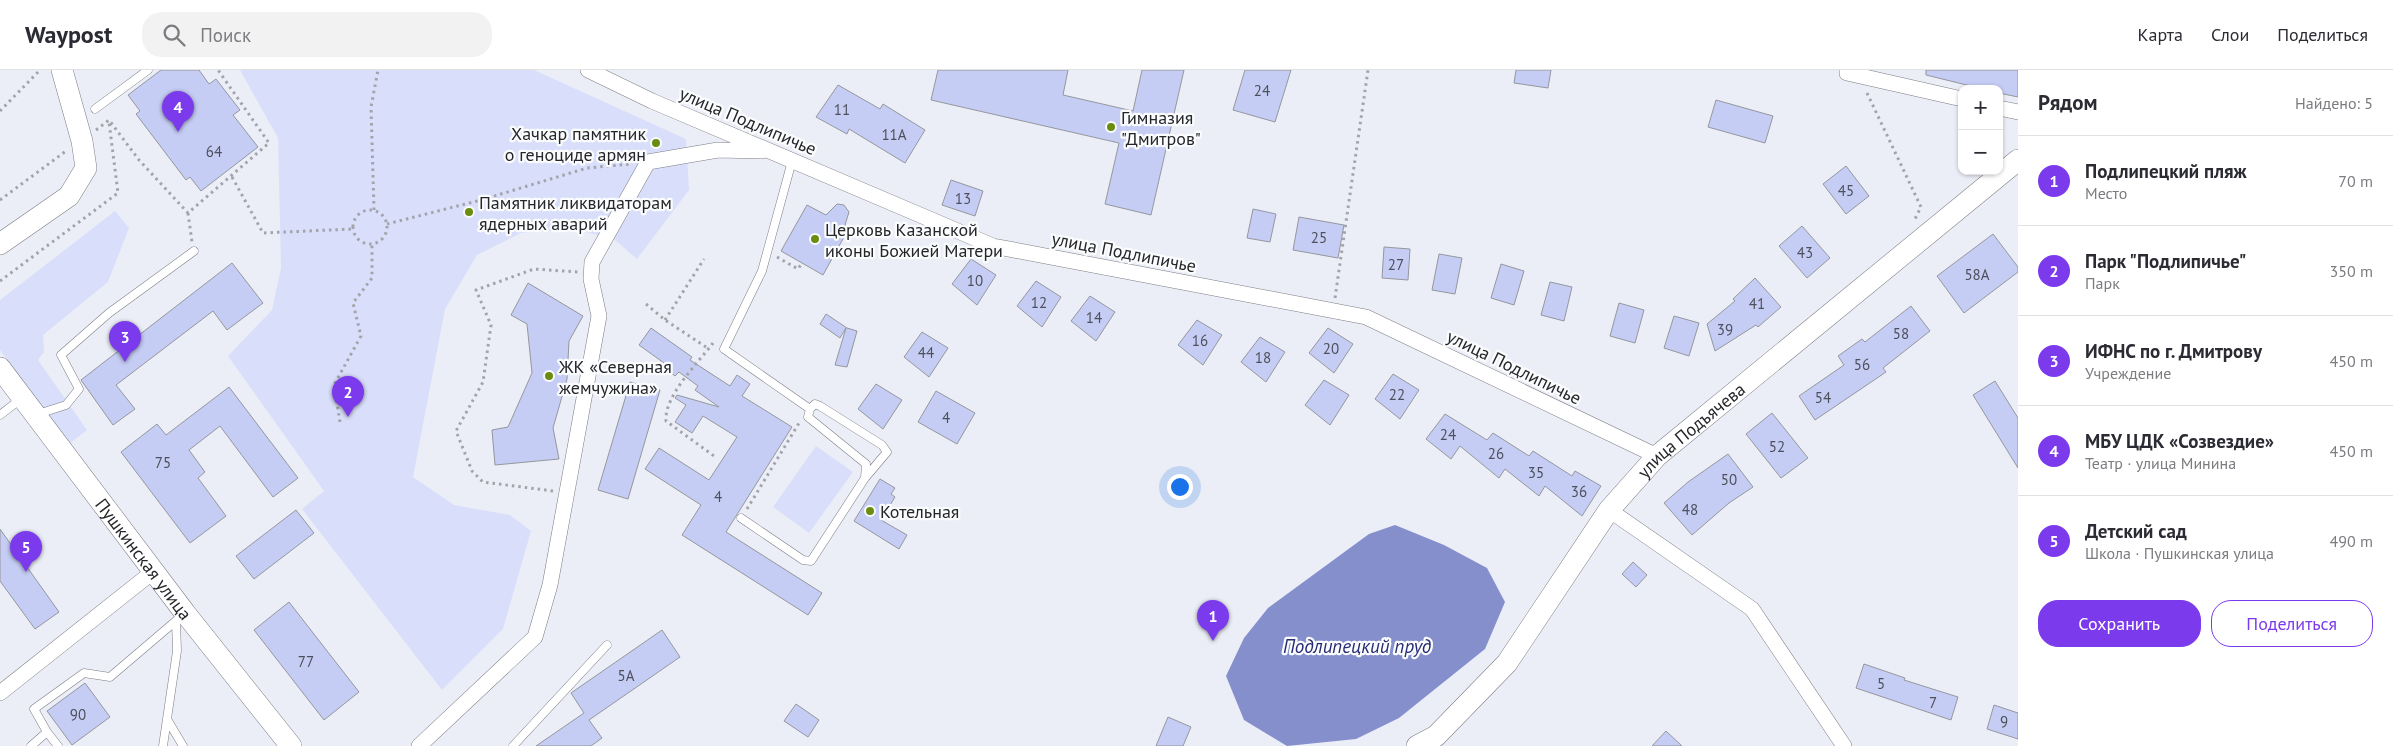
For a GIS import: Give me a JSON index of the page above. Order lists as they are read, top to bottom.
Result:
{
  "streets": {
    "main road": ["улица Подъячева", "Пушкинская улица"],
    "street": ["улица Подлипичье"]
  },
  "crossings": [
    ["улица Подлипичье", "улица Подъячева"]
  ],
  "water": ["Подлипецкий пруд"],
  "places": [
    "Гимназия \"Дмитров\"",
    "Хачкар памятник о геноциде армян",
    "Памятник ликвидаторам ядерных аварий",
    "Церковь Казанской иконы Божией Матери",
    "ЖК «Северная жемчужина»",
    "Котельная"
  ],
  "house_numbers": [
    "24",
    "11",
    "11А",
    "64",
    "45",
    "13",
    "25",
    "43",
    "27",
    "58А",
    "10",
    "12",
    "41",
    "14",
    "39",
    "58",
    "16",
    "20",
    "44",
    "18",
    "56",
    "22",
    "54",
    "4",
    "24",
    "52",
    "26",
    "75",
    "35",
    "50",
    "36",
    "4",
    "48",
    "77",
    "5А",
    "5",
    "7",
    "90",
    "9"
  ],
  "page": {
    "header": "Waypost",
    "search": "Поиск",
    "nav": ["Карта", "Слои", "Поделиться"],
    "heading": ["Рядом", "Найдено: 5"],
    "map_buttons": ["+", "−"],
    "pins": [
      "4",
      "3",
      "2",
      "5",
      "1"
    ],
    "list": [
      {
        "mark": "1",
        "name": "Подлипецкий пляж",
        "note": "Место",
        "value": "70 m"
      },
      {
        "mark": "2",
        "name": "Парк \"Подлипичье\"",
        "note": "Парк",
        "value": "350 m"
      },
      {
        "mark": "3",
        "name": "ИФНС по г. Дмитрову",
        "note": "Учреждение",
        "value": "450 m"
      },
      {
        "mark": "4",
        "name": "МБУ ЦДК «Созвездие»",
        "note": "Театр · улица Минина",
        "value": "450 m"
      },
      {
        "mark": "5",
        "name": "Детский сад",
        "note": "Школа · Пушкинская улица",
        "value": "490 m"
      }
    ],
    "buttons": ["Сохранить", "Поделиться"]
  }
}
